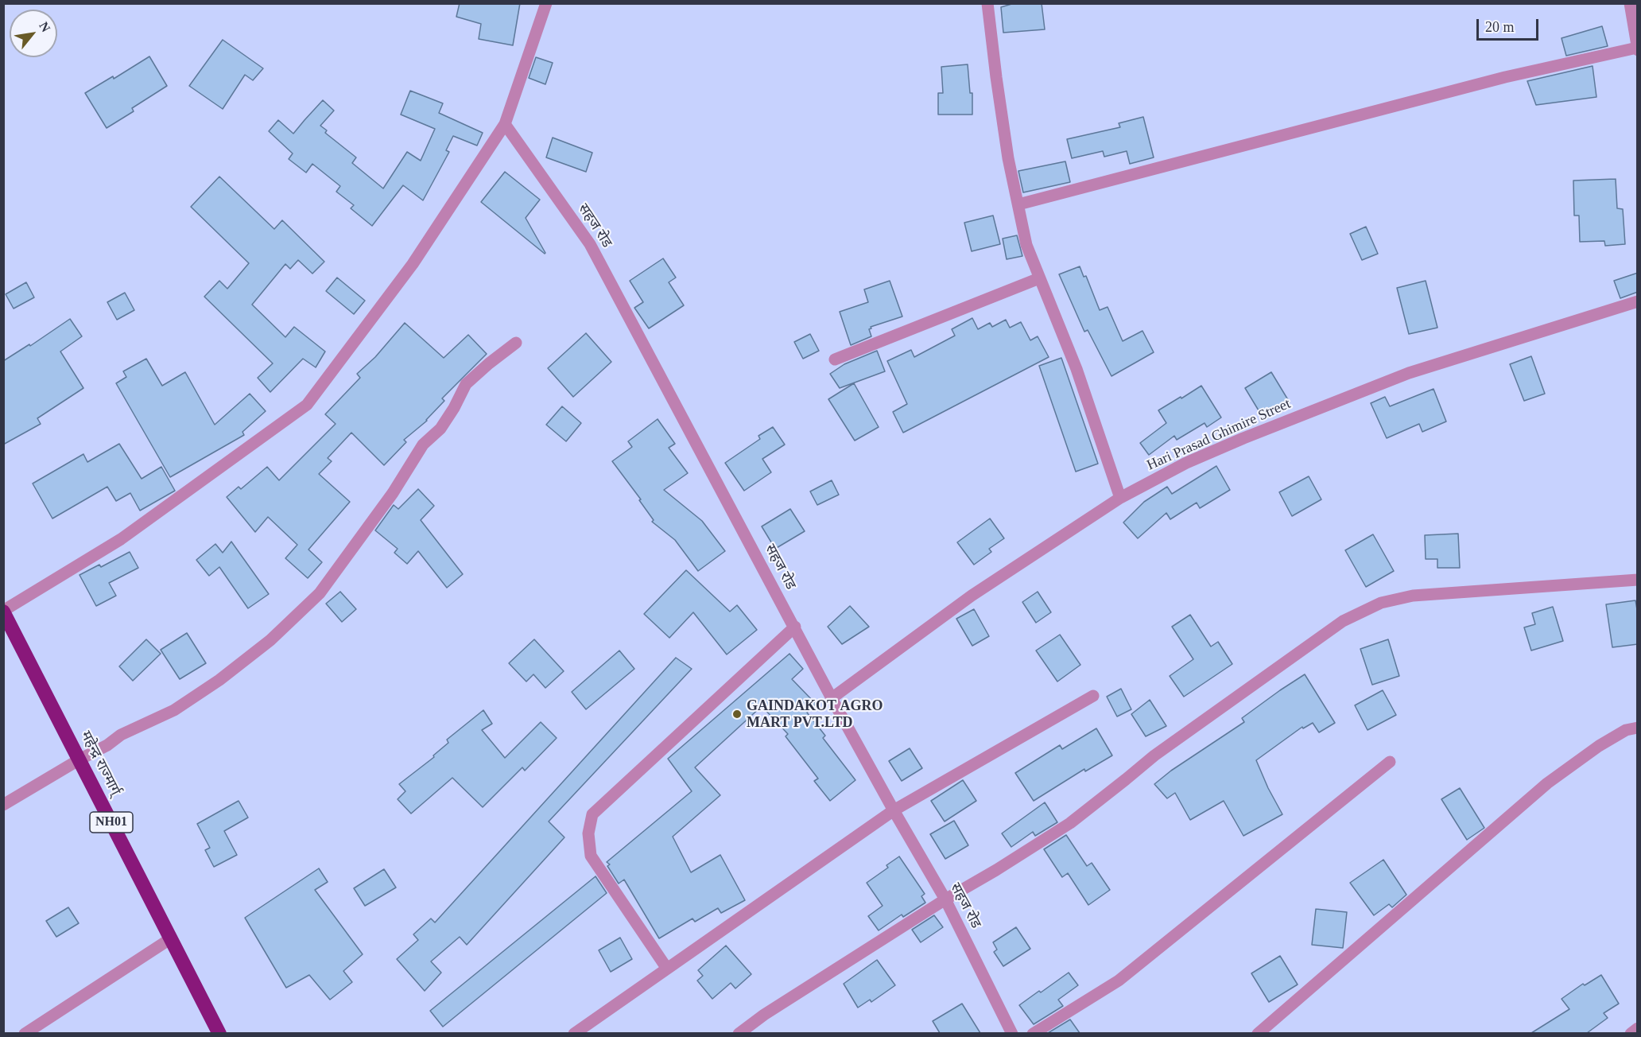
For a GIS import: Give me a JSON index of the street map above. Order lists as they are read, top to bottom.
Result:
{
  "streets": {
    "highway": ["महेन्द्र राज्मार्ग्", "NH01"],
    "street": ["सहज रोड", "Hari Prasad Ghimire Street"]
  },
  "crossings": [
    ["सहज रोड", "Hari Prasad Ghimire Street"]
  ],
  "places": ["GAINDAKOT AGRO MART PVT.LTD"],
  "scale_bar": "20 m",
  "north": "top right"
}
